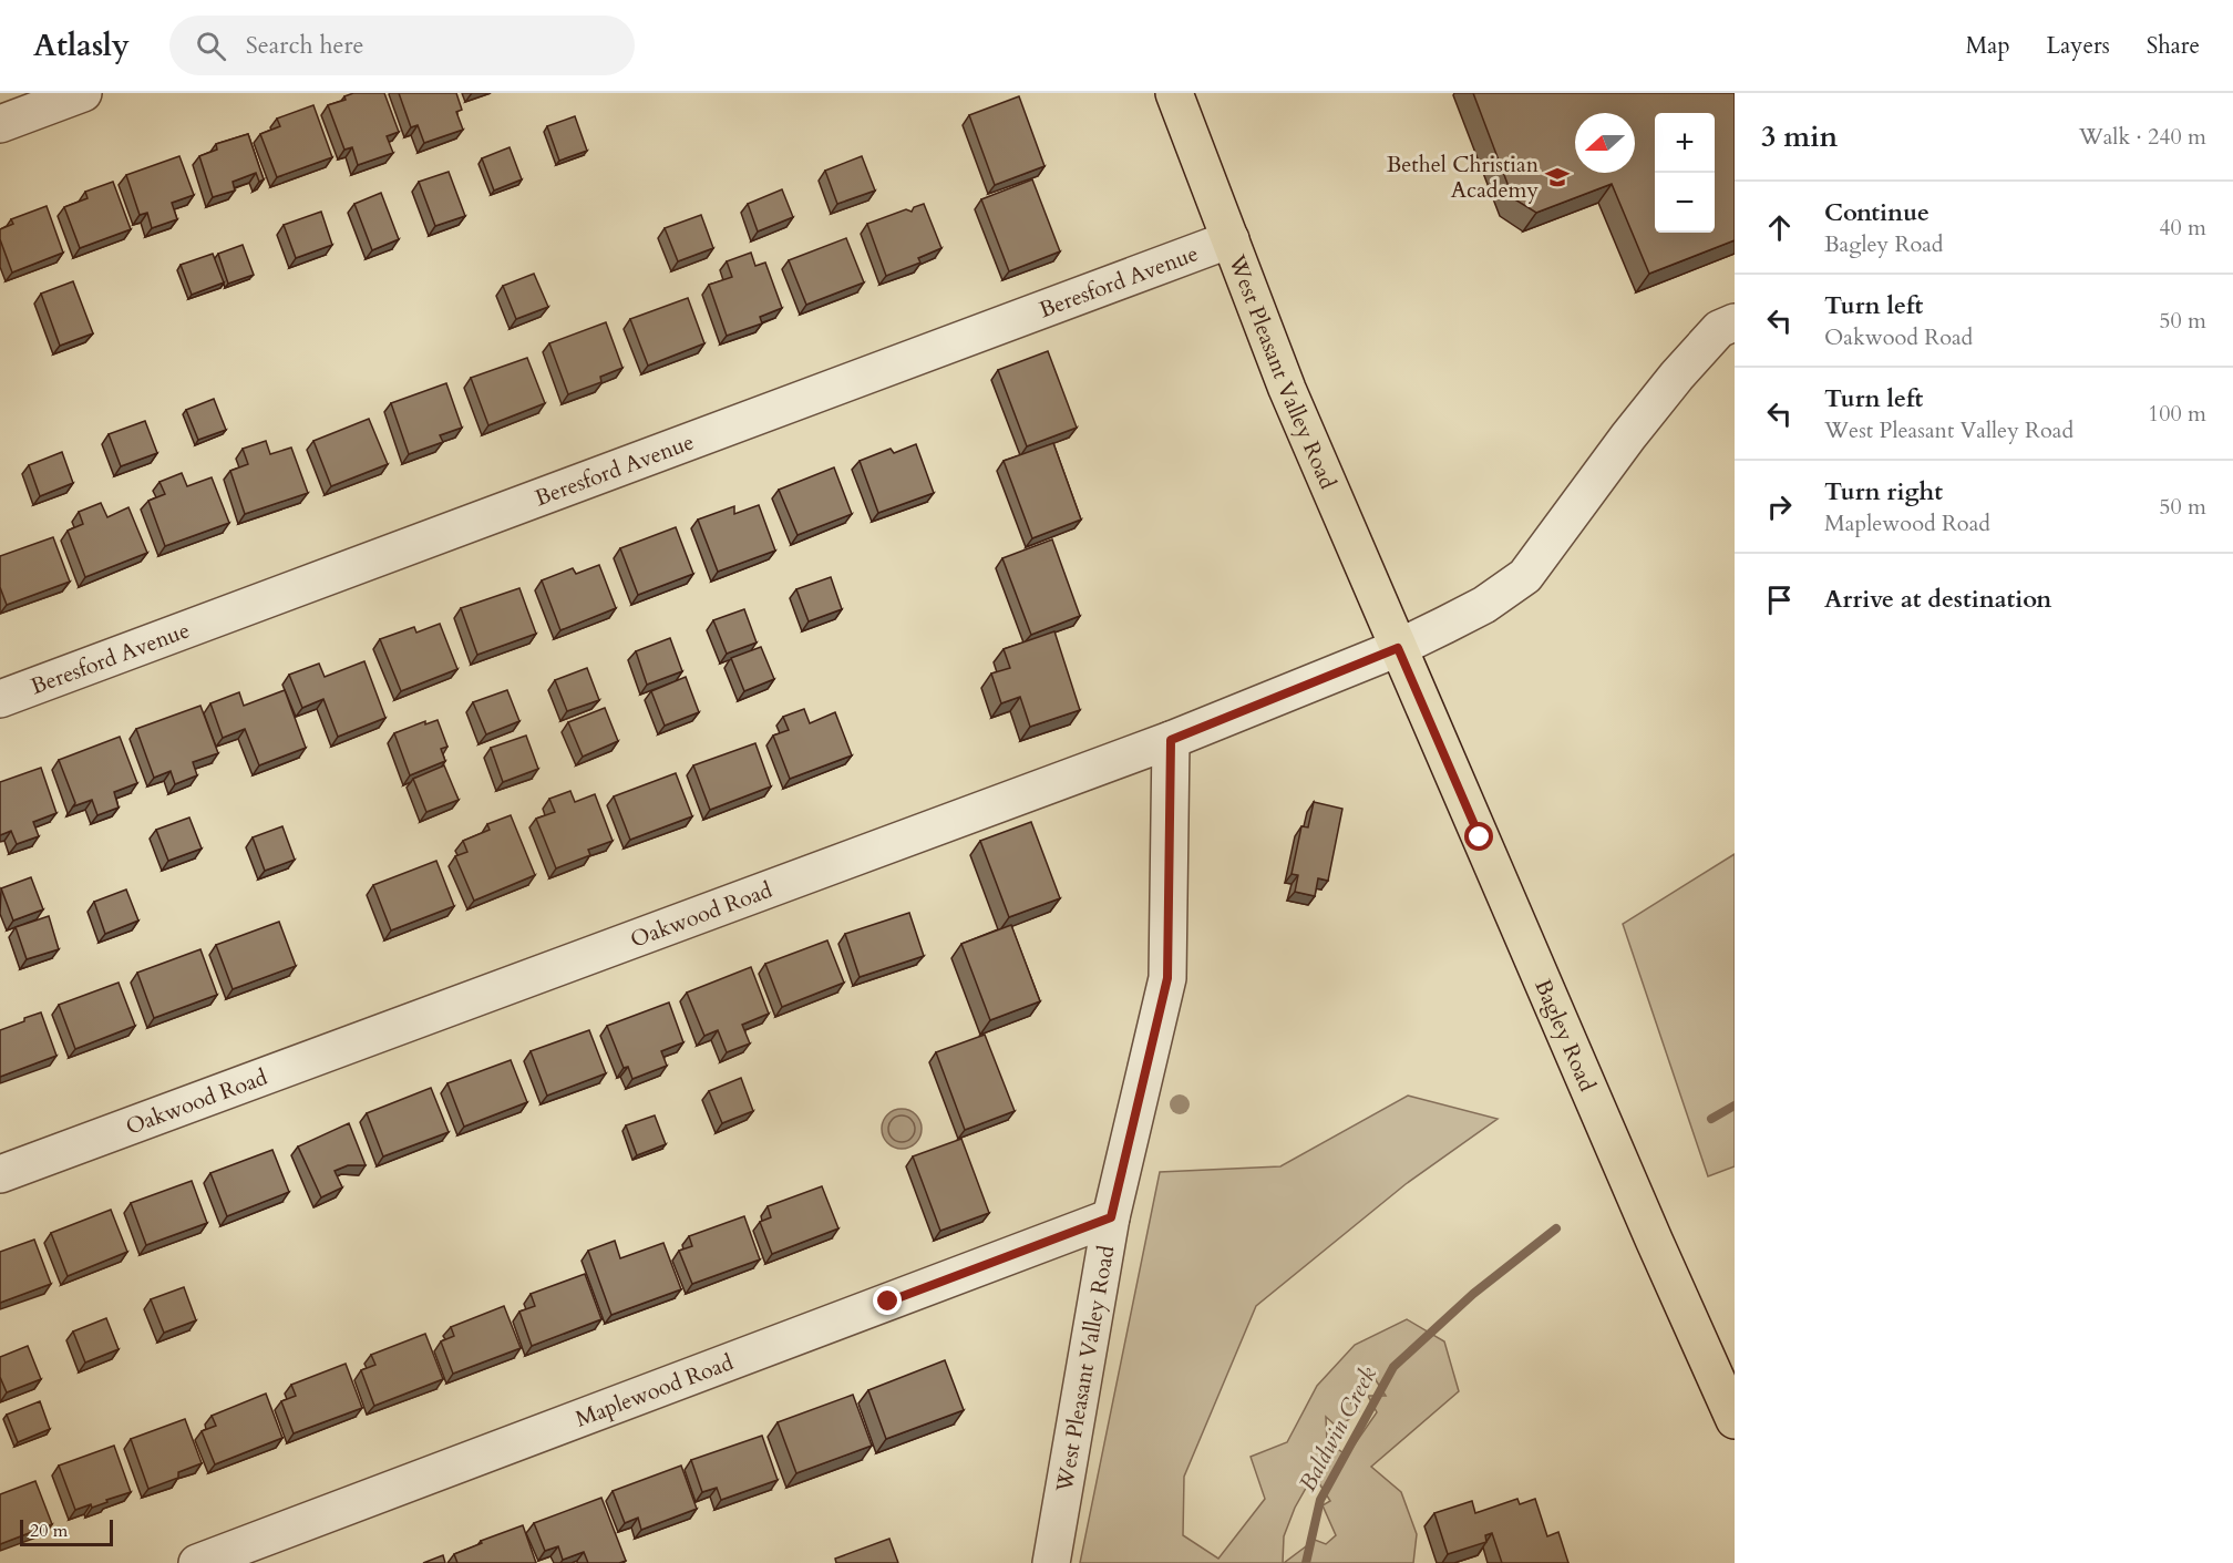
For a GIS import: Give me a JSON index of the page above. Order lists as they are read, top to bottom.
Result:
{
  "streets": {
    "main road": ["West Pleasant Valley Road", "Bagley Road"],
    "street": ["Beresford Avenue", "Oakwood Road", "Maplewood Road"]
  },
  "crossings": [
    ["Beresford Avenue", "West Pleasant Valley Road"],
    ["West Pleasant Valley Road", "Oakwood Road"],
    ["West Pleasant Valley Road", "Bagley Road"],
    ["West Pleasant Valley Road", "Maplewood Road"],
    ["Oakwood Road", "Bagley Road"]
  ],
  "water": ["Baldwin Creek"],
  "places": {
    "school or university": ["Bethel Christian Academy"]
  },
  "scale_bar": "20 m",
  "north": "left",
  "page": {
    "header": "Atlasly",
    "search": "Search here",
    "nav": ["Map", "Layers", "Share"],
    "heading": ["3 min", "Walk · 240 m"],
    "map_buttons": ["+", "−"],
    "list": [
      ["Continue", "Bagley Road", "40 m"],
      ["Turn left", "Oakwood Road", "50 m"],
      ["Turn left", "West Pleasant Valley Road", "100 m"],
      ["Turn right", "Maplewood Road", "50 m"],
      "Arrive at destination"
    ],
    "scale": "20 m"
  }
}
